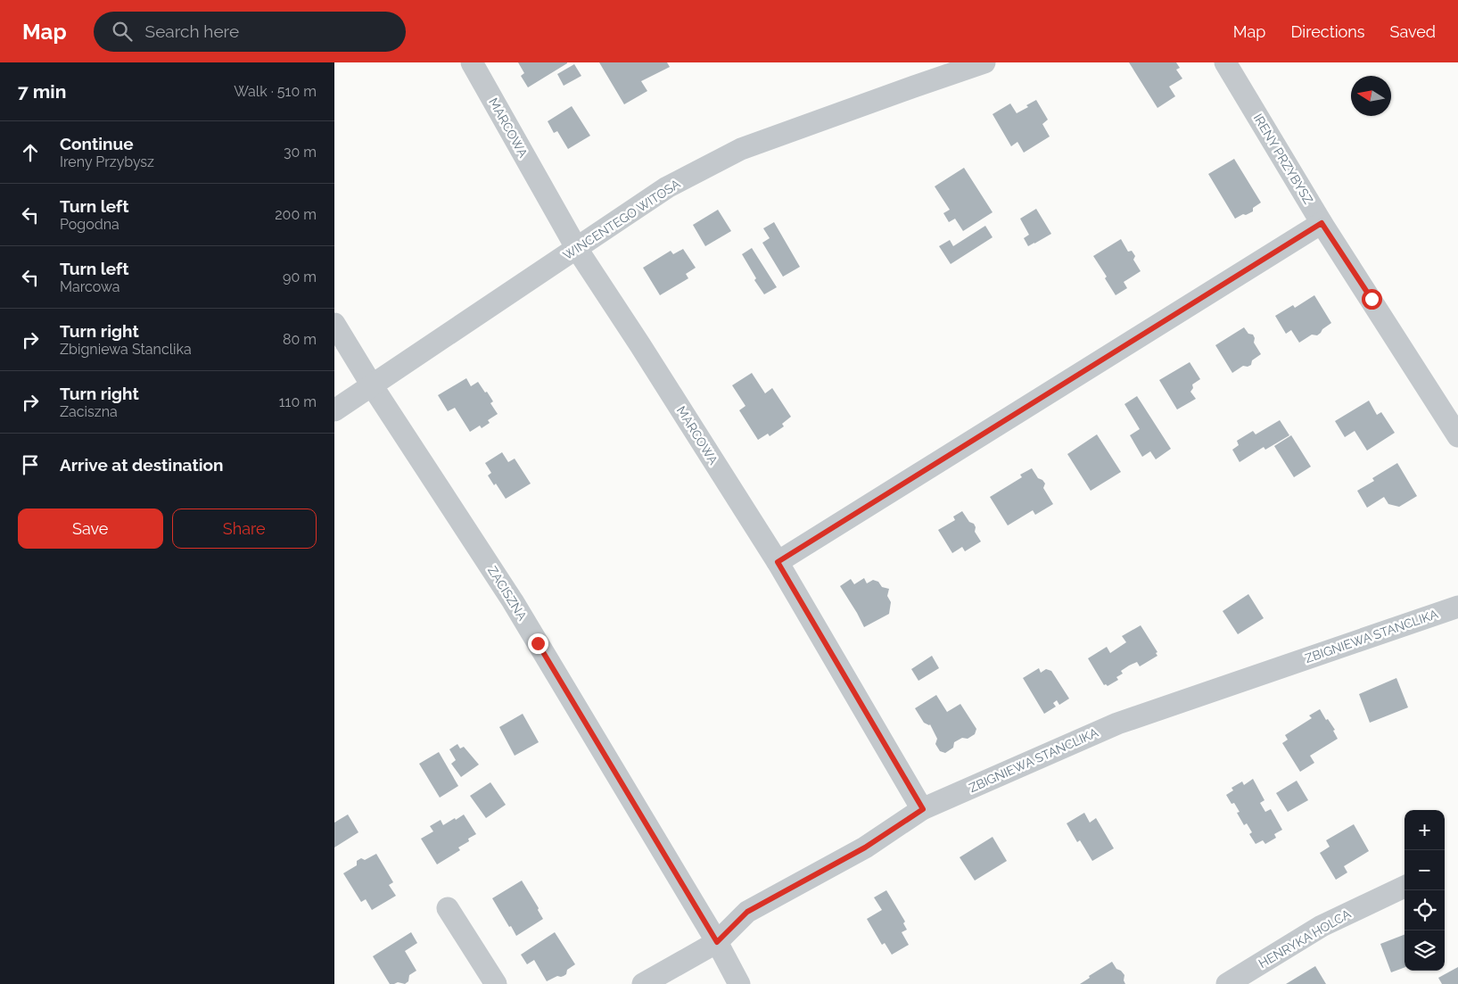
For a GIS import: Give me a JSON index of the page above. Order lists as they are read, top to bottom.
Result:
{
  "streets": {
    "street": [
      "MARCOWA",
      "IRENY PRZYBYSZ",
      "WINCENTEGO WITOSA",
      "ZACISZNA",
      "ZBIGNIEWA STANCLIKA",
      "HENRYKA HOLCA"
    ]
  },
  "crossings": [
    ["MARCOWA", "WINCENTEGO WITOSA"],
    ["MARCOWA", "ZBIGNIEWA STANCLIKA"],
    ["WINCENTEGO WITOSA", "ZACISZNA"],
    ["ZACISZNA", "ZBIGNIEWA STANCLIKA"]
  ],
  "north": "left",
  "page": {
    "header": "Map",
    "search": "Search here",
    "nav": ["Map", "Directions", "Saved"],
    "heading": ["7 min", "Walk · 510 m"],
    "list": [
      ["Continue", "Ireny Przybysz", "30 m"],
      ["Turn left", "Pogodna", "200 m"],
      ["Turn left", "Marcowa", "90 m"],
      ["Turn right", "Zbigniewa Stanclika", "80 m"],
      ["Turn right", "Zaciszna", "110 m"],
      "Arrive at destination"
    ],
    "buttons": ["Save", "Share"],
    "map_buttons": ["+", "−"]
  }
}
